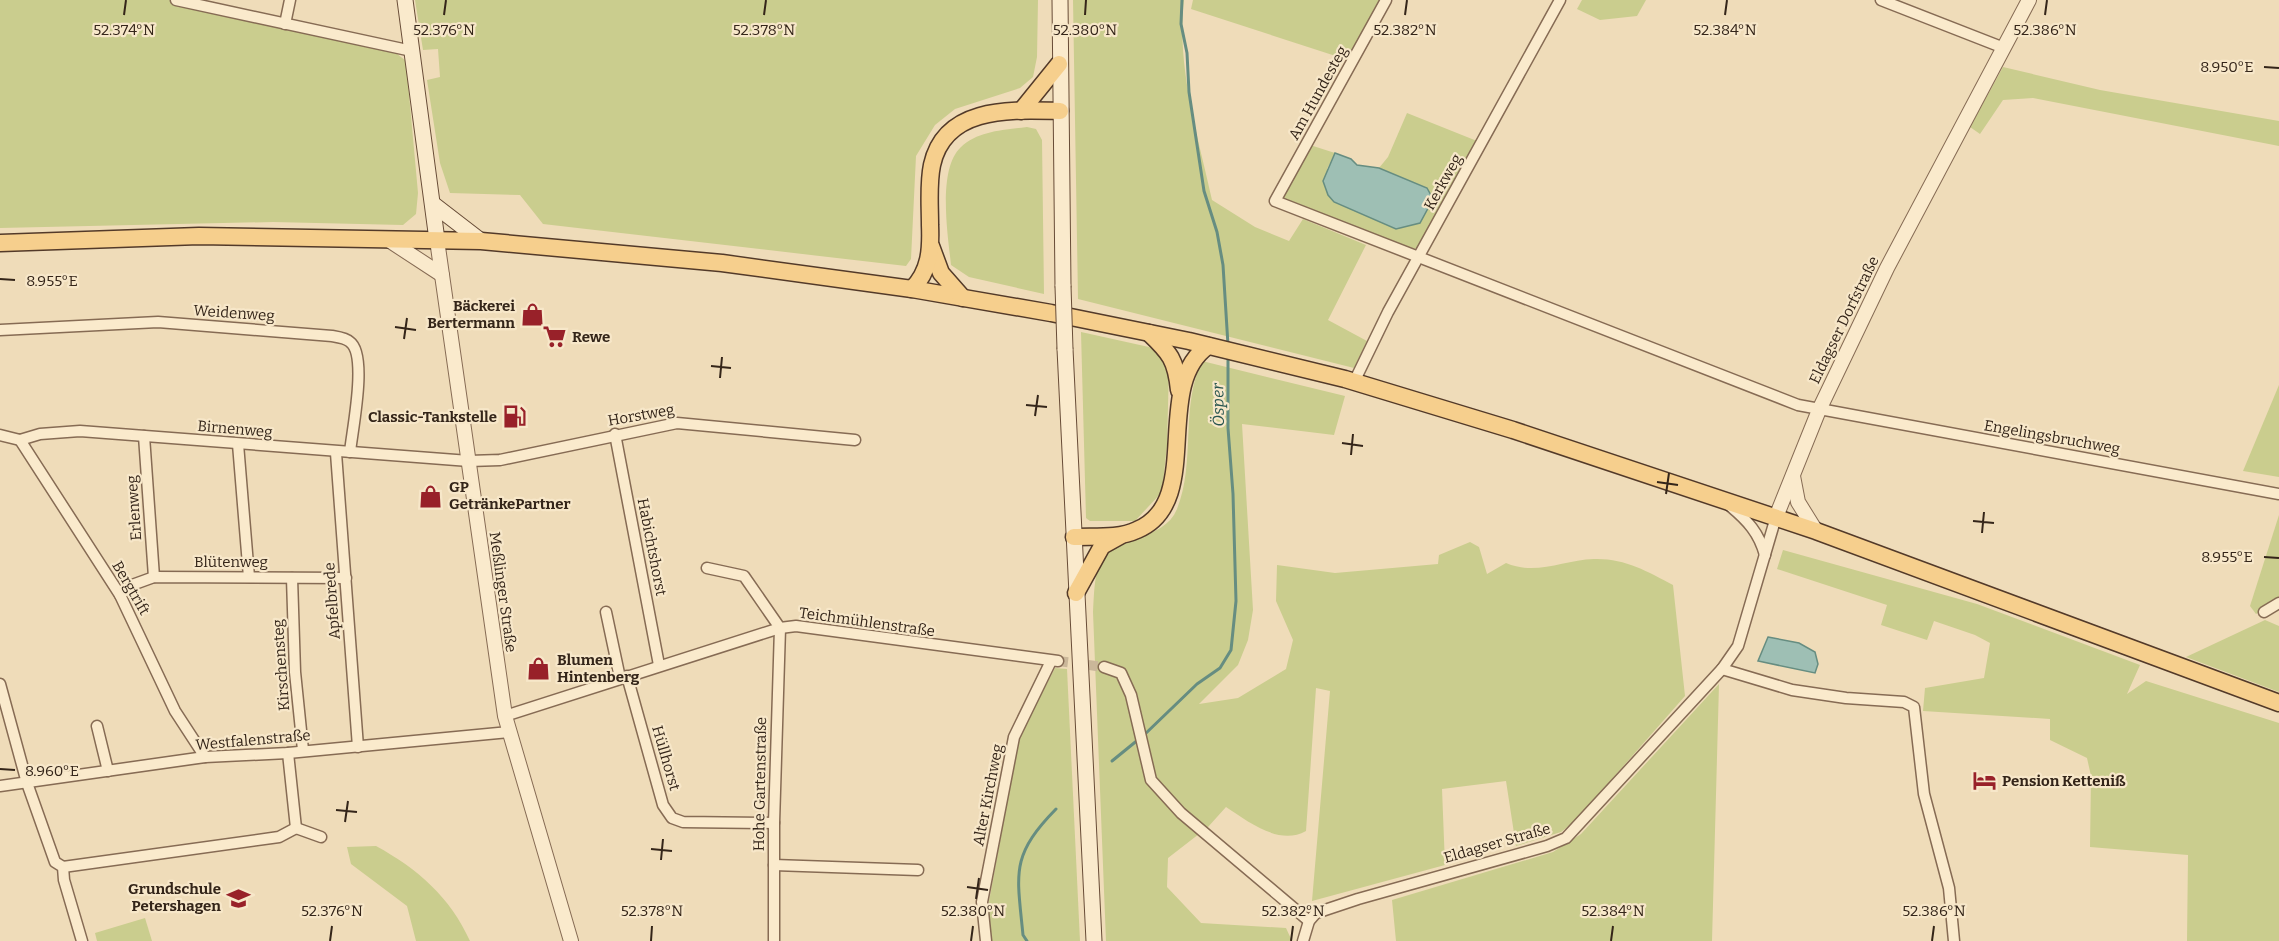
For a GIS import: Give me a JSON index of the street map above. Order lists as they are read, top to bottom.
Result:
{
  "streets": {
    "street": [
      "Am Hundesteg",
      "Kerkweg",
      "Weidenweg",
      "Eldagser Dorfstraße",
      "Horstweg",
      "Birnenweg",
      "Engelingsbruchweg",
      "Erlenweg",
      "Habichtshorst",
      "Blütenweg",
      "Bergtrift",
      "Meßlinger Straße",
      "Apfelbrede",
      "Teichmühlenstraße",
      "Kirschensteg",
      "Westfalenstraße",
      "Hüllhorst",
      "Hohe Gartenstraße",
      "Alter Kirchweg",
      "Eldagser Straße"
    ]
  },
  "crossings": [
    ["Am Hundesteg", "Engelingsbruchweg"],
    ["Kerkweg", "Engelingsbruchweg"],
    ["Weidenweg", "Birnenweg"],
    ["Eldagser Dorfstraße", "Engelingsbruchweg"],
    ["Eldagser Dorfstraße", "Eldagser Straße"],
    ["Horstweg", "Birnenweg"],
    ["Horstweg", "Habichtshorst"],
    ["Horstweg", "Meßlinger Straße"],
    ["Birnenweg", "Erlenweg"],
    ["Birnenweg", "Bergtrift"],
    ["Birnenweg", "Meßlinger Straße"],
    ["Birnenweg", "Apfelbrede"],
    ["Erlenweg", "Blütenweg"],
    ["Habichtshorst", "Teichmühlenstraße"],
    ["Blütenweg", "Bergtrift"],
    ["Blütenweg", "Apfelbrede"],
    ["Blütenweg", "Kirschensteg"],
    ["Bergtrift", "Westfalenstraße"],
    ["Meßlinger Straße", "Teichmühlenstraße"],
    ["Meßlinger Straße", "Westfalenstraße"],
    ["Apfelbrede", "Westfalenstraße"],
    ["Teichmühlenstraße", "Hüllhorst"],
    ["Teichmühlenstraße", "Hohe Gartenstraße"],
    ["Teichmühlenstraße", "Alter Kirchweg"],
    ["Kirschensteg", "Westfalenstraße"],
    ["Hüllhorst", "Hohe Gartenstraße"]
  ],
  "water": ["Ösper"],
  "places": {
    "shop": ["Bäckerei Bertermann", "GP GetränkePartner", "Blumen Hintenberg"],
    "supermarket": ["Rewe"],
    "fuel station": ["Classic-Tankstelle"],
    "hotel": ["Pension Ketteniß"],
    "school or university": ["Grundschule Petershagen"]
  },
  "coordinates": [
    "52.374°N",
    "52.376°N",
    "52.378°N",
    "52.380°N",
    "52.382°N",
    "52.384°N",
    "52.386°N",
    "8.950°E",
    "8.955°E",
    "8.960°E"
  ]
}
